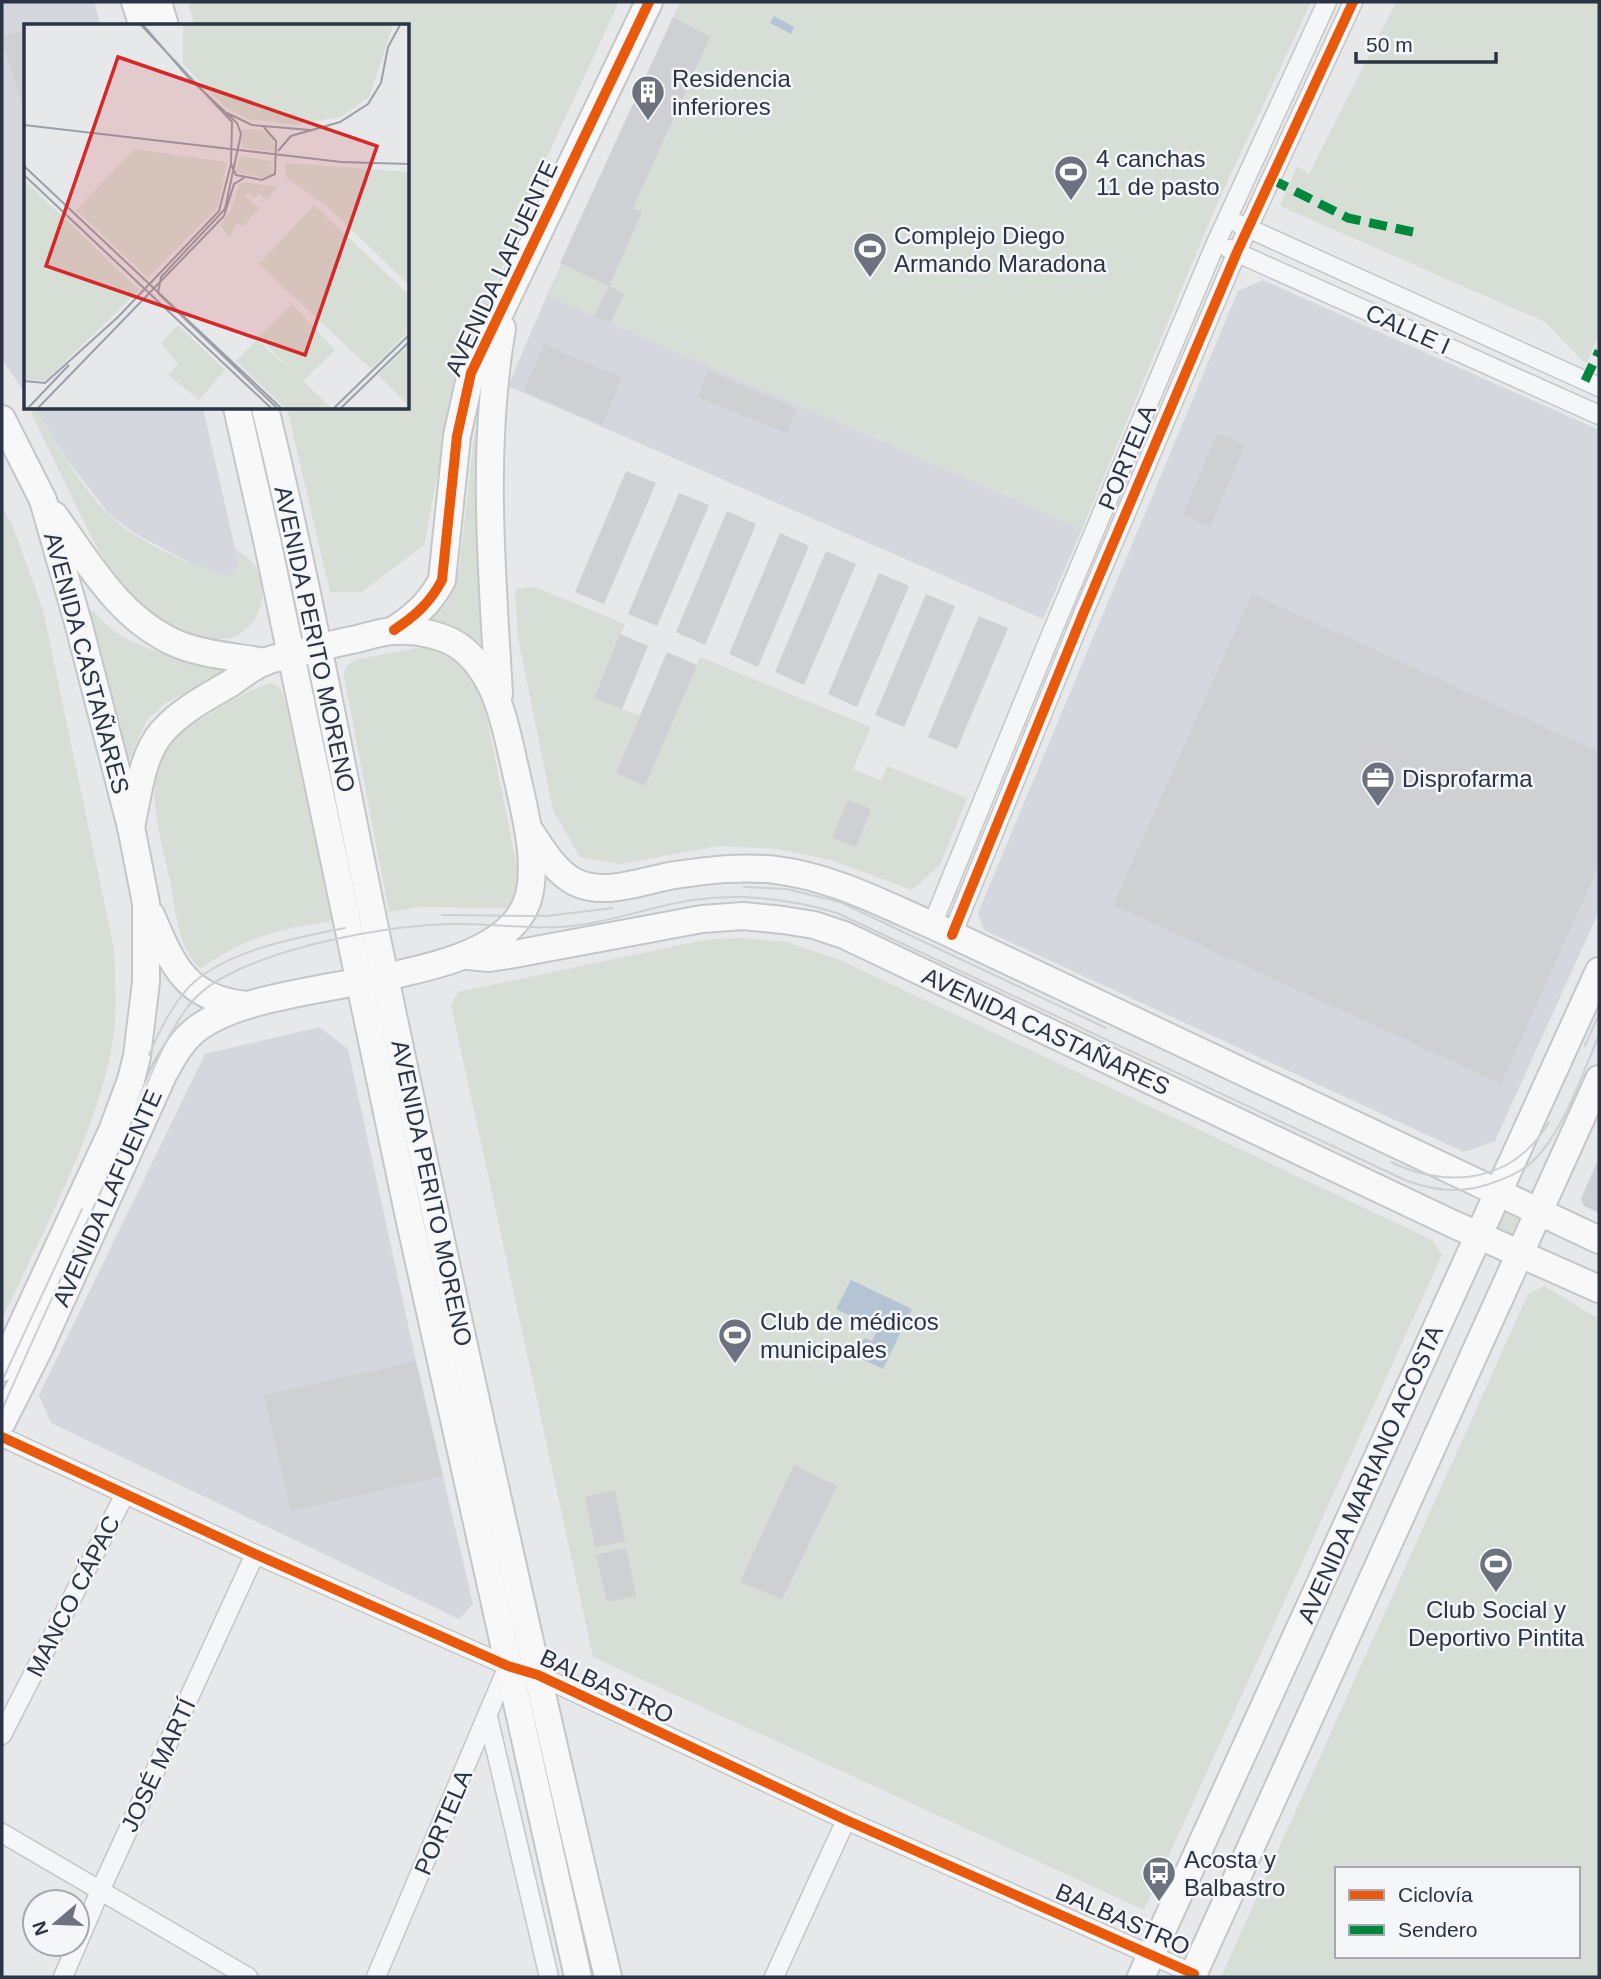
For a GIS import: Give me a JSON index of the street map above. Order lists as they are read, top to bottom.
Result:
{
  "streets": {
    "main road": [
      "AVENIDA LAFUENTE",
      "AVENIDA PERITO MORENO",
      "AVENIDA CASTAÑARES",
      "AVENIDA MARIANO ACOSTA"
    ],
    "street": [
      "CALLE I",
      "PORTELA",
      "MANCO CÁPAC",
      "BALBASTRO",
      "JOSÉ MARTÍ"
    ]
  },
  "crossings": [
    ["AVENIDA LAFUENTE", "AVENIDA PERITO MORENO"],
    ["AVENIDA LAFUENTE", "AVENIDA CASTAÑARES"],
    ["CALLE I", "PORTELA"],
    ["PORTELA", "AVENIDA PERITO MORENO"],
    ["PORTELA", "AVENIDA CASTAÑARES"],
    ["PORTELA", "BALBASTRO"],
    ["AVENIDA PERITO MORENO", "BALBASTRO"],
    ["AVENIDA CASTAÑARES", "AVENIDA MARIANO ACOSTA"],
    ["AVENIDA MARIANO ACOSTA", "BALBASTRO"],
    ["MANCO CÁPAC", "BALBASTRO"],
    ["BALBASTRO", "JOSÉ MARTÍ"]
  ],
  "places": {
    "building": ["Residencia inferiores"],
    "sports": [
      "4 canchas 11 de pasto",
      "Complejo Diego Armando Maradona",
      "Club de médicos municipales",
      "Club Social y Deportivo Pintita"
    ],
    "office": ["Disprofarma"],
    "bus stop": ["Acosta y Balbastro"]
  },
  "legend": ["Ciclovía", "Sendero"],
  "scale_bar": "50 m",
  "north": "left"
}
